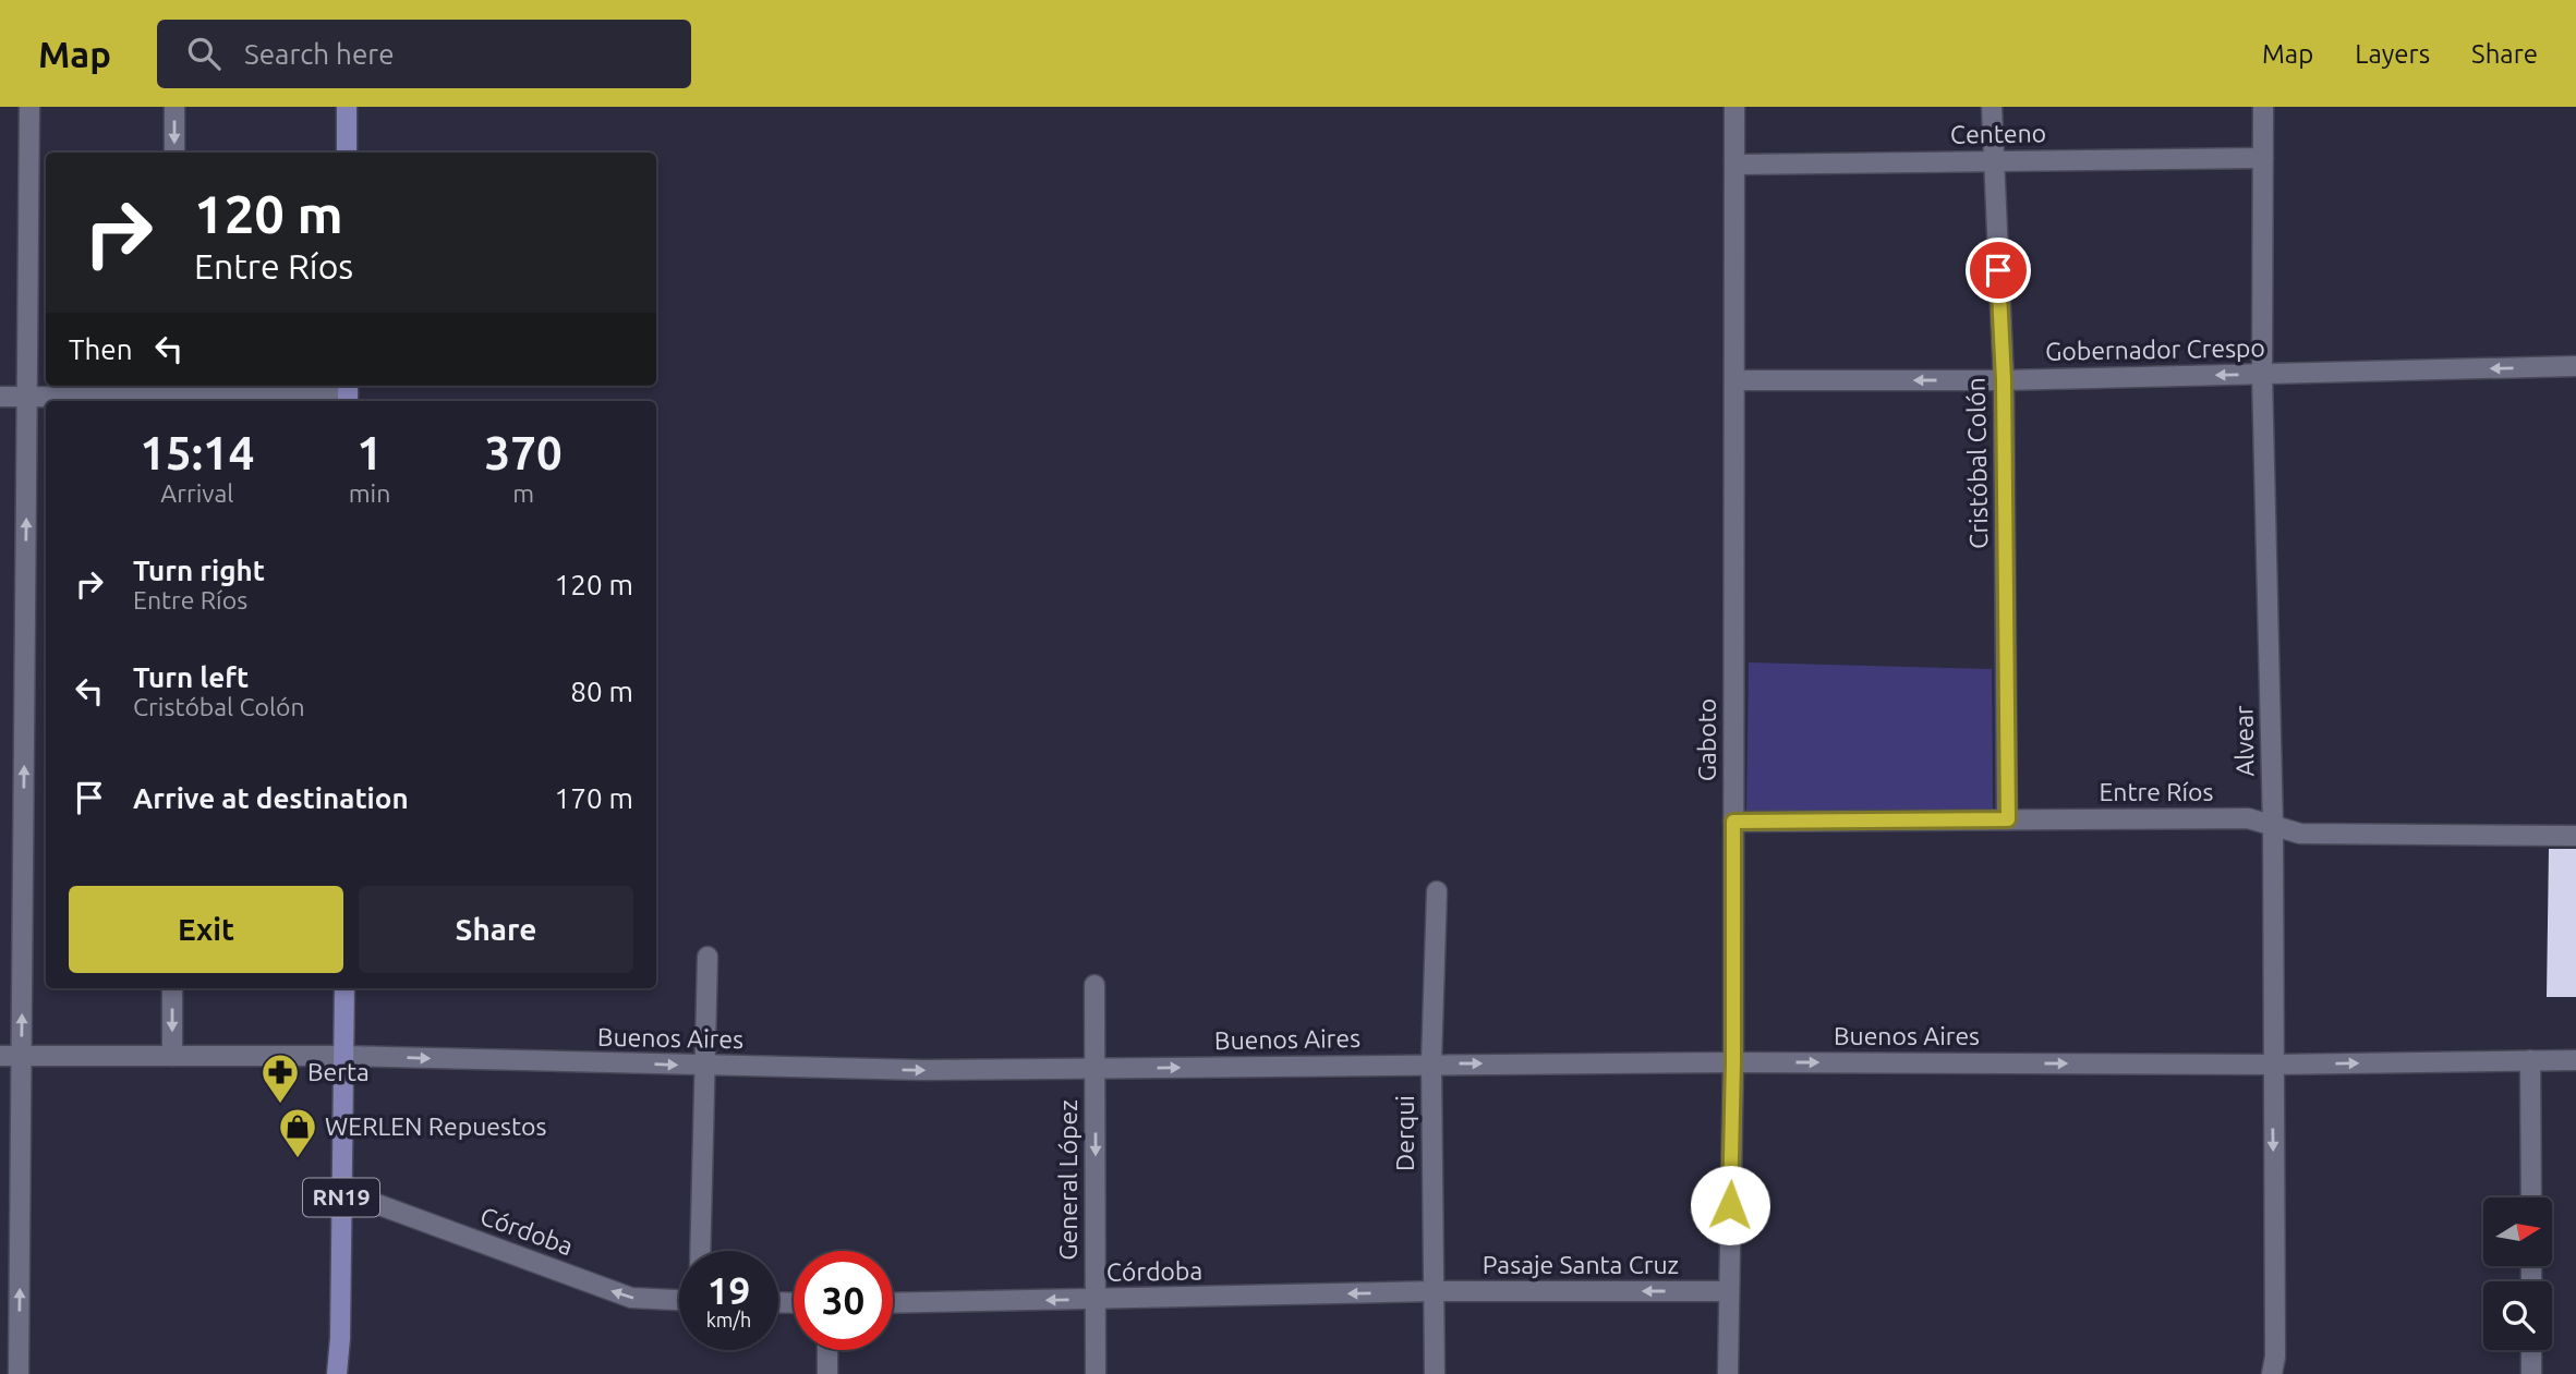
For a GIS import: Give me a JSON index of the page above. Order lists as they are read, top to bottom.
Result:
{
  "streets": {
    "main road": ["RN19"],
    "street": [
      "Centeno",
      "Gobernador Crespo",
      "Cristóbal Colón",
      "Gaboto",
      "Alvear",
      "Entre Ríos",
      "Buenos Aires",
      "Derqui",
      "General López",
      "Córdoba",
      "Pasaje Santa Cruz"
    ]
  },
  "crossings": [
    ["Centeno", "Cristóbal Colón"],
    ["Centeno", "Gaboto"],
    ["Centeno", "Alvear"],
    ["Gobernador Crespo", "Cristóbal Colón"],
    ["Gobernador Crespo", "Gaboto"],
    ["Gobernador Crespo", "Alvear"],
    ["Cristóbal Colón", "Entre Ríos"],
    ["Gaboto", "Entre Ríos"],
    ["Gaboto", "Buenos Aires"],
    ["Gaboto", "Pasaje Santa Cruz"],
    ["Alvear", "Entre Ríos"],
    ["Alvear", "Buenos Aires"],
    ["Buenos Aires", "Derqui"],
    ["Buenos Aires", "General López"],
    ["Buenos Aires", "RN19"],
    ["Derqui", "Córdoba"],
    ["Derqui", "Pasaje Santa Cruz"],
    ["General López", "Córdoba"],
    ["RN19", "Córdoba"],
    ["Córdoba", "Pasaje Santa Cruz"]
  ],
  "one_way": [
    "Gobernador Crespo",
    "Buenos Aires",
    "General López",
    "Córdoba",
    "Pasaje Santa Cruz"
  ],
  "places": {
    "pharmacy": ["Berta"],
    "shop": ["WERLEN Repuestos"]
  },
  "north": "right",
  "page": {
    "header": "Map",
    "search": "Search here",
    "nav": ["Map", "Layers", "Share"],
    "turn": ["120 m", "Entre Ríos"],
    "then": "Then",
    "eta": [
      "15:14",
      "Arrival",
      "1",
      "min",
      "370",
      "m"
    ],
    "list": [
      {
        "name": "Turn right",
        "note": "Entre Ríos",
        "value": "120 m"
      },
      {
        "name": "Turn left",
        "note": "Cristóbal Colón",
        "value": "80 m"
      },
      {
        "name": "Arrive at destination",
        "value": "170 m"
      }
    ],
    "buttons": ["Exit", "Share"],
    "speed": "19 km/h",
    "limit": "30"
  }
}
